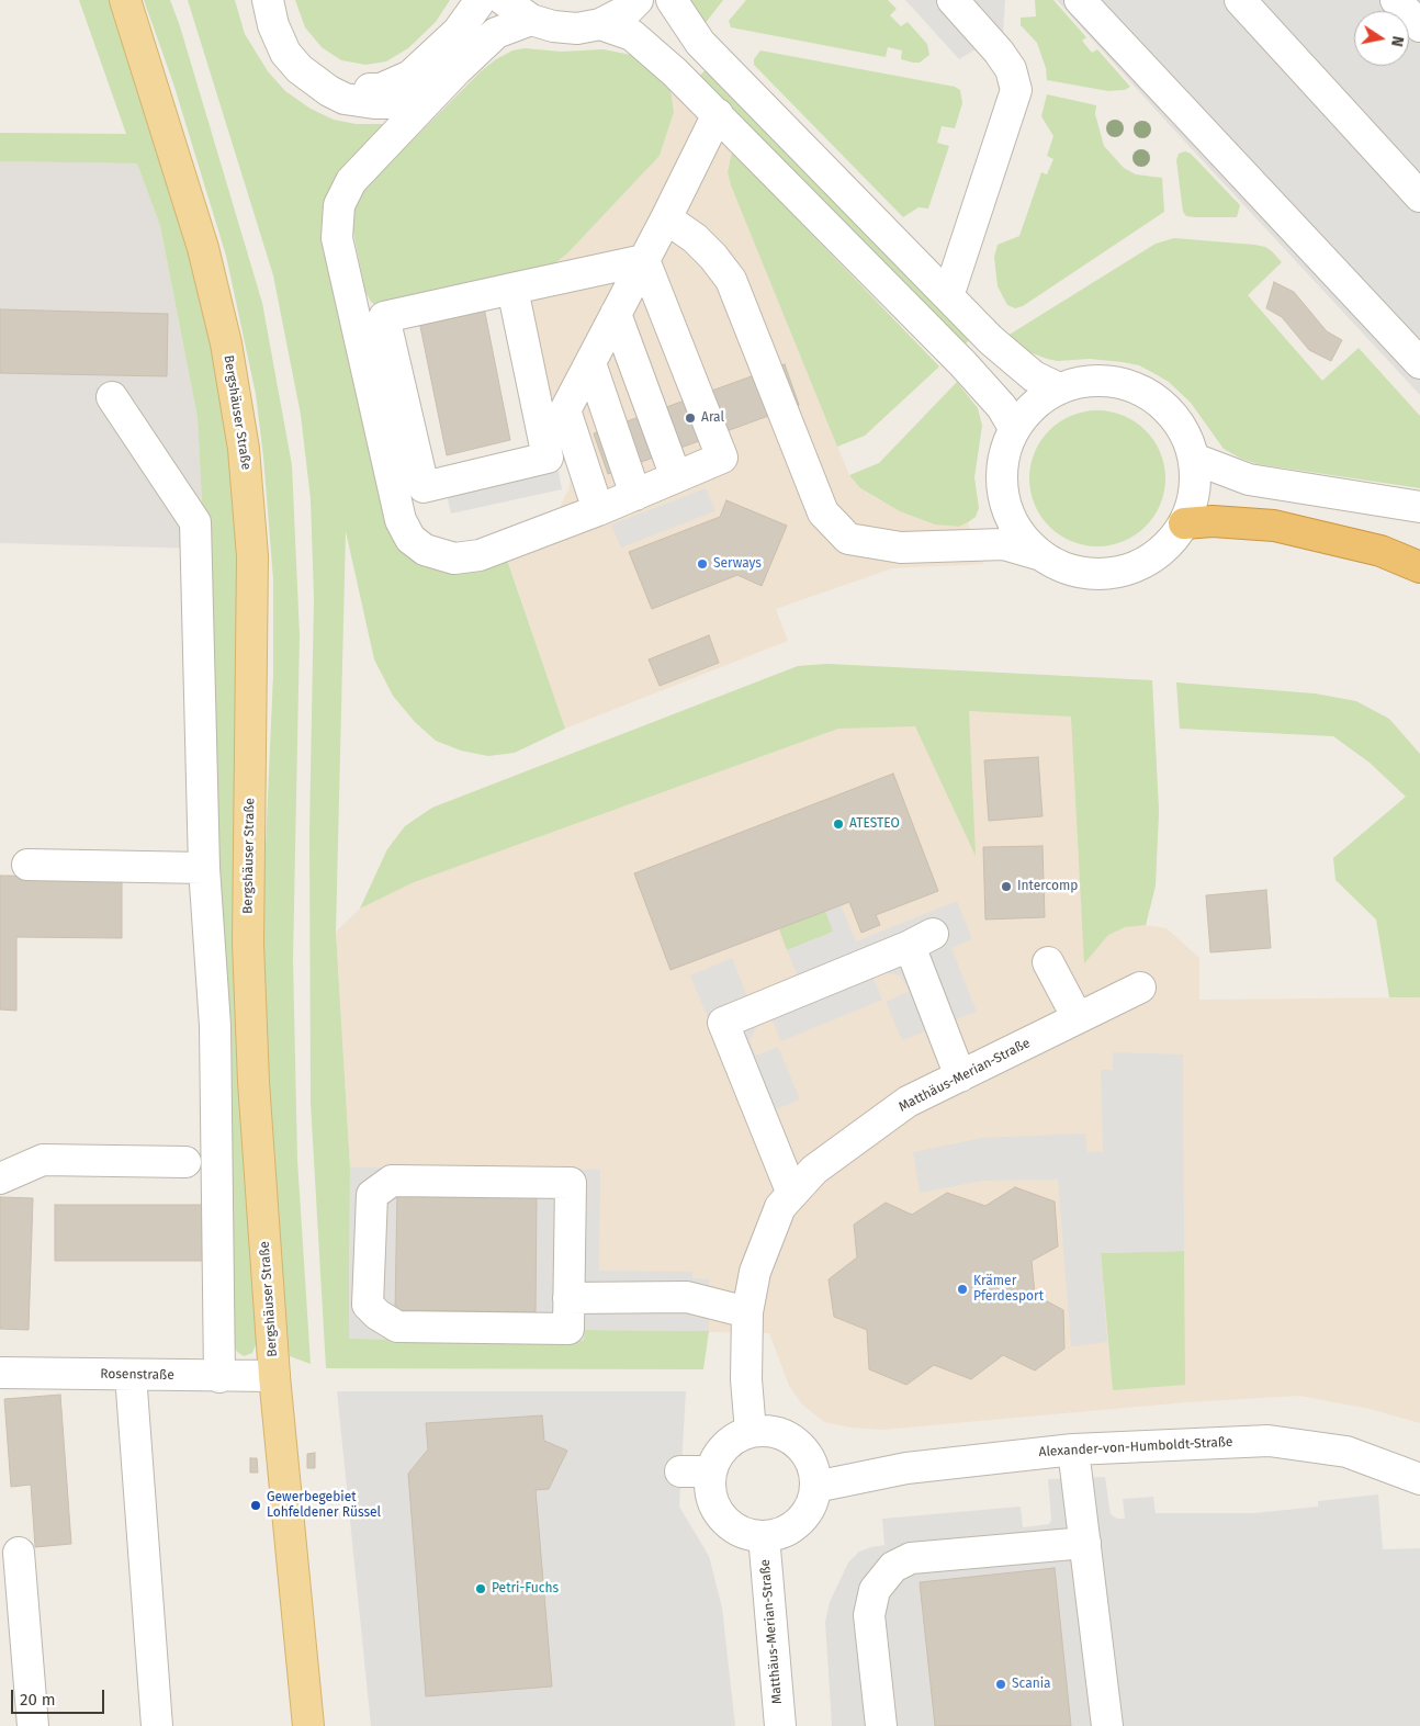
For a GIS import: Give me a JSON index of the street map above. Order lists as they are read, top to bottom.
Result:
{
  "streets": {
    "main road": ["Bergshäuser Straße"],
    "street": ["Matthäus-Merian-Straße", "Rosenstraße", "Alexander-von-Humboldt-Straße"]
  },
  "crossings": [
    ["Bergshäuser Straße", "Rosenstraße"],
    ["Matthäus-Merian-Straße", "Alexander-von-Humboldt-Straße"]
  ],
  "places": [
    "Aral",
    "Serways",
    "ATESTEO",
    "Intercomp",
    "Krämer Pferdesport",
    "Gewerbegebiet Lohfeldener Rüssel",
    "Petri-Fuchs",
    "Scania"
  ],
  "scale_bar": "20 m",
  "north": "right"
}
